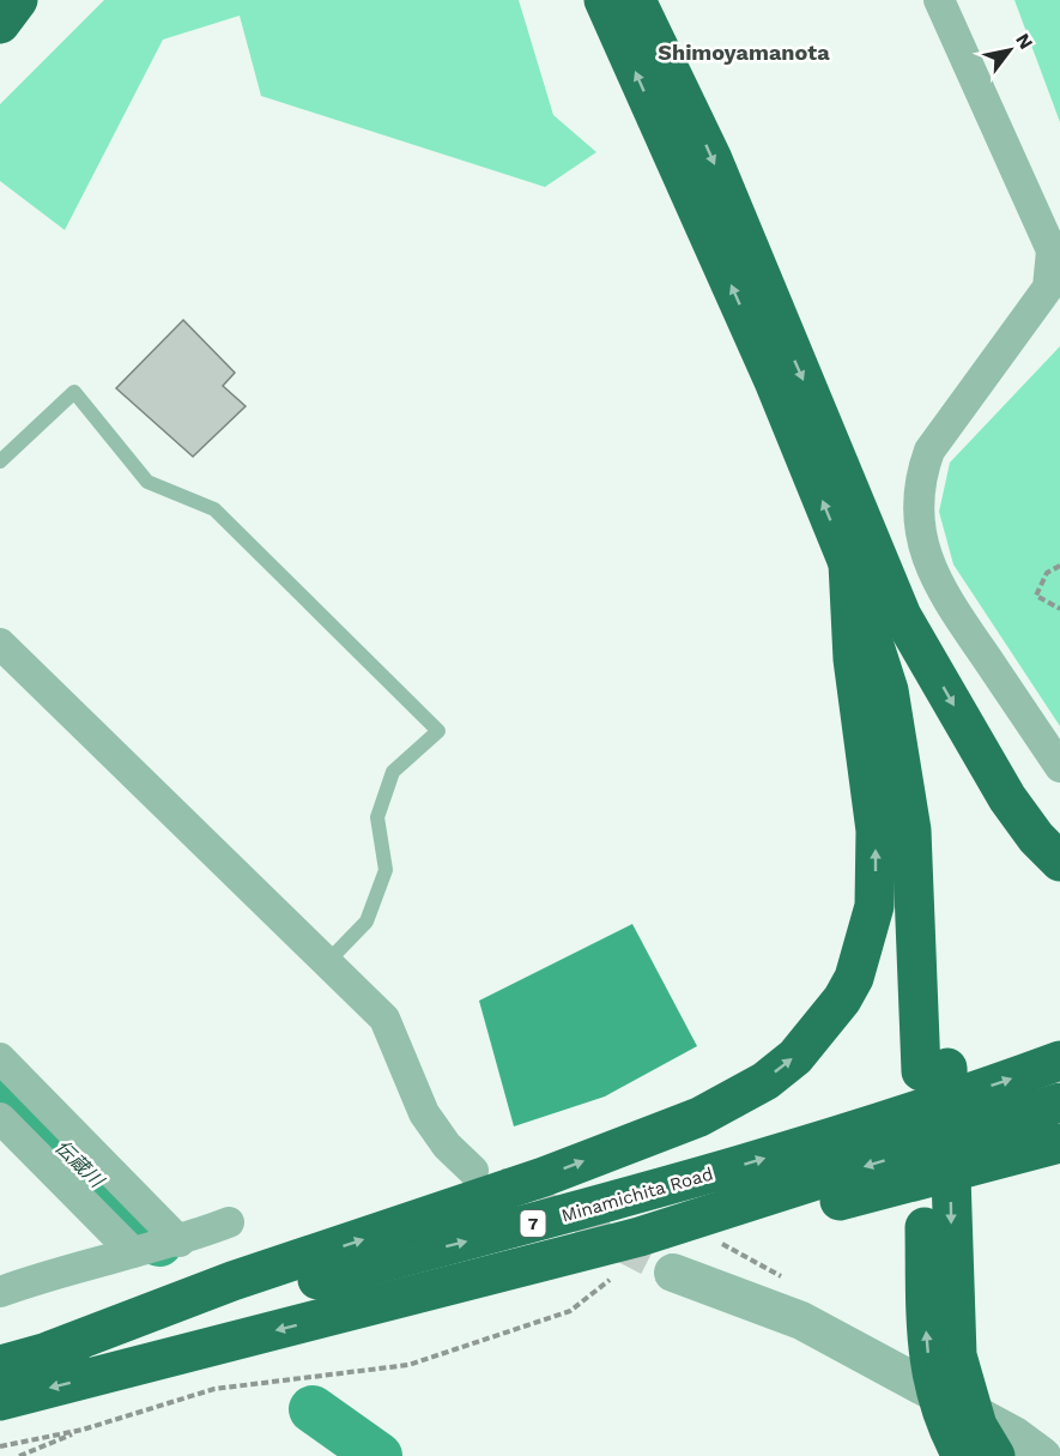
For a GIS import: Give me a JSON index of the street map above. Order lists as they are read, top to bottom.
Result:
{
  "streets": {
    "highway": ["Minamichita Road", "7"]
  },
  "districts": ["Shimoyamanota"],
  "water": ["伝蔵川"],
  "north": "top right"
}
